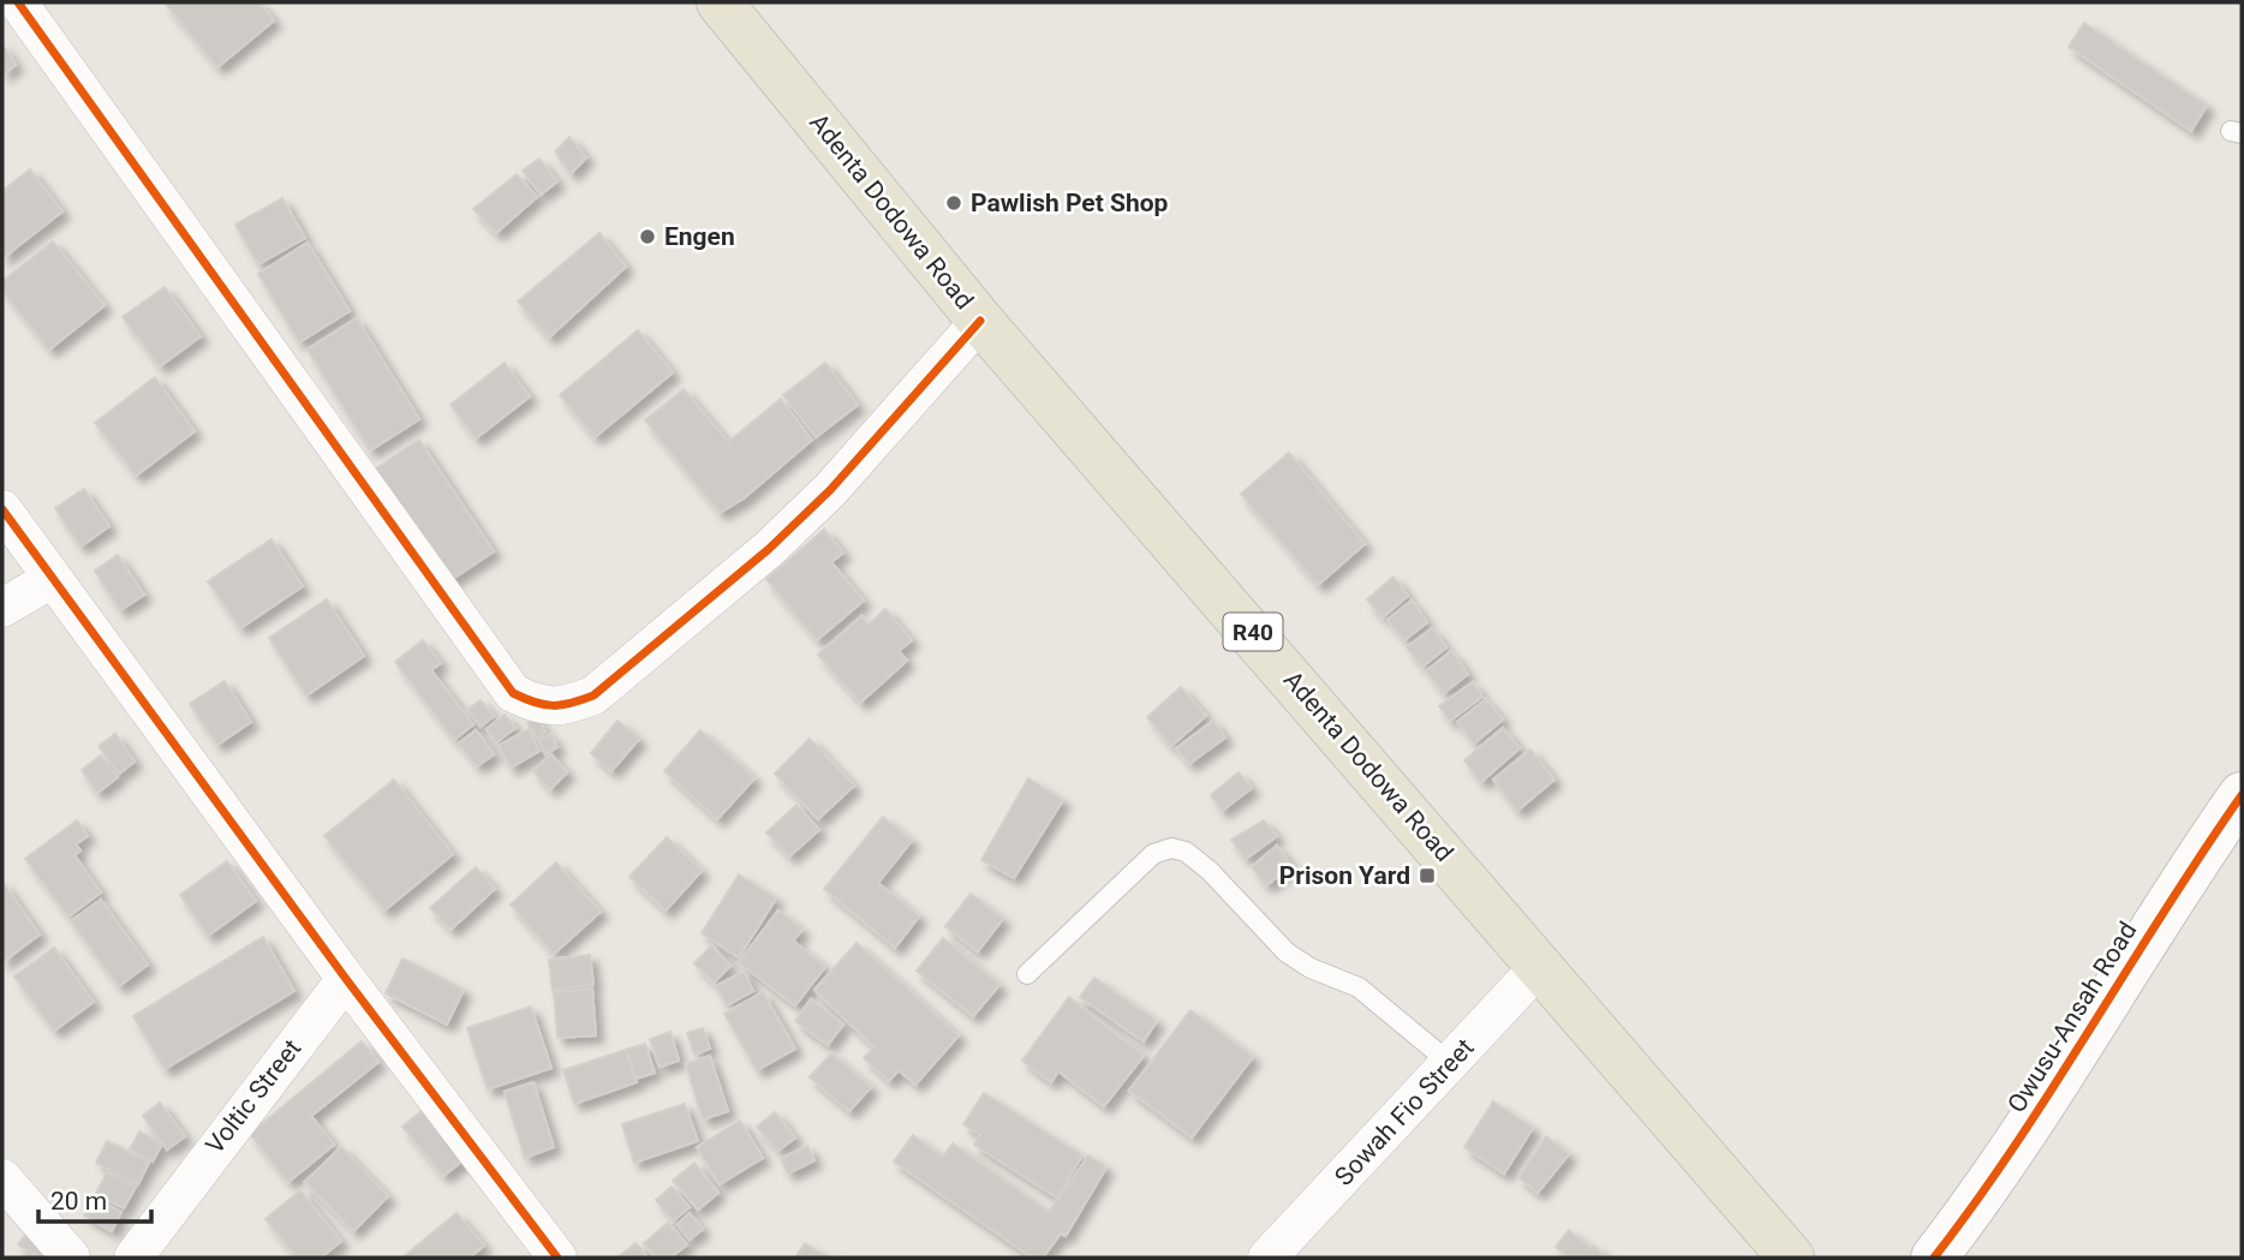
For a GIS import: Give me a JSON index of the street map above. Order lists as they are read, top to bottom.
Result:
{
  "streets": {
    "main road": ["Adenta Dodowa Road", "R40"],
    "street": ["Owusu-Ansah Road", "Voltic Street", "Sowah Fio Street"]
  },
  "crossings": [
    ["Adenta Dodowa Road", "Sowah Fio Street"]
  ],
  "places": {
    "other": ["Pawlish Pet Shop", "Engen"],
    "transit": ["Prison Yard"]
  },
  "scale_bar": "20 m"
}
